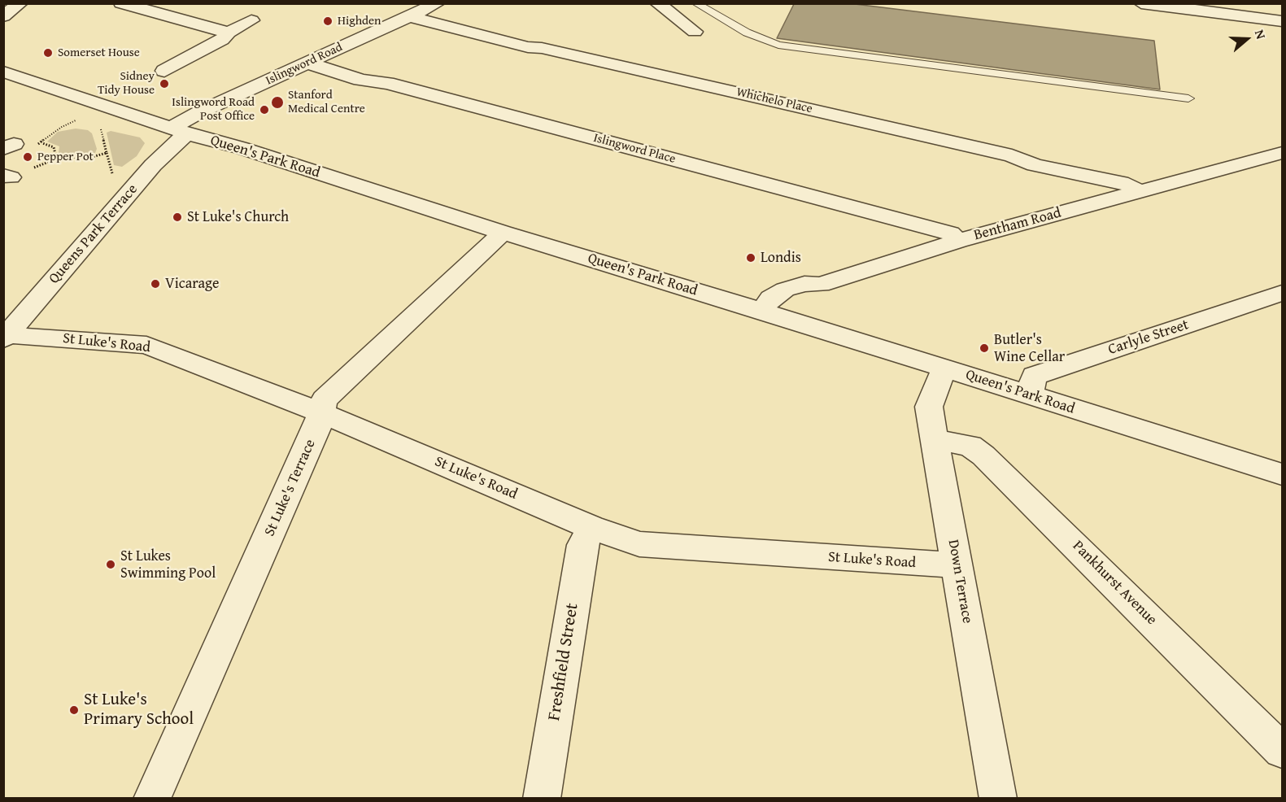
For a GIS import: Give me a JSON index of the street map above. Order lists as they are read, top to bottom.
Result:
{
  "streets": {
    "street": [
      "Islingword Road",
      "Whichelo Place",
      "Islingword Place",
      "Queen's Park Road",
      "Bentham Road",
      "Queens Park Terrace",
      "Carlyle Street",
      "St Luke's Road",
      "St Luke's Terrace",
      "Down Terrace",
      "Pankhurst Avenue",
      "Freshfield Street"
    ]
  },
  "crossings": [
    ["Islingword Road", "Whichelo Place"],
    ["Islingword Road", "Islingword Place"],
    ["Islingword Road", "Queen's Park Road"],
    ["Islingword Road", "Queens Park Terrace"],
    ["Whichelo Place", "Bentham Road"],
    ["Islingword Place", "Bentham Road"],
    ["Queen's Park Road", "Bentham Road"],
    ["Queen's Park Road", "Queens Park Terrace"],
    ["Queen's Park Road", "Carlyle Street"],
    ["Queen's Park Road", "St Luke's Terrace"],
    ["Queen's Park Road", "Down Terrace"],
    ["Queens Park Terrace", "St Luke's Road"],
    ["St Luke's Road", "St Luke's Terrace"],
    ["St Luke's Road", "Down Terrace"],
    ["St Luke's Road", "Freshfield Street"],
    ["Down Terrace", "Pankhurst Avenue"]
  ],
  "places": [
    "Highden",
    "Somerset House",
    "Sidney Tidy House",
    "Stanford Medical Centre",
    "Islingword Road Post Office",
    "Pepper Pot",
    "St Luke's Church",
    "Londis",
    "Vicarage",
    "Butler's Wine Cellar",
    "St Lukes Swimming Pool",
    "St Luke's Primary School"
  ],
  "north": "right"
}
